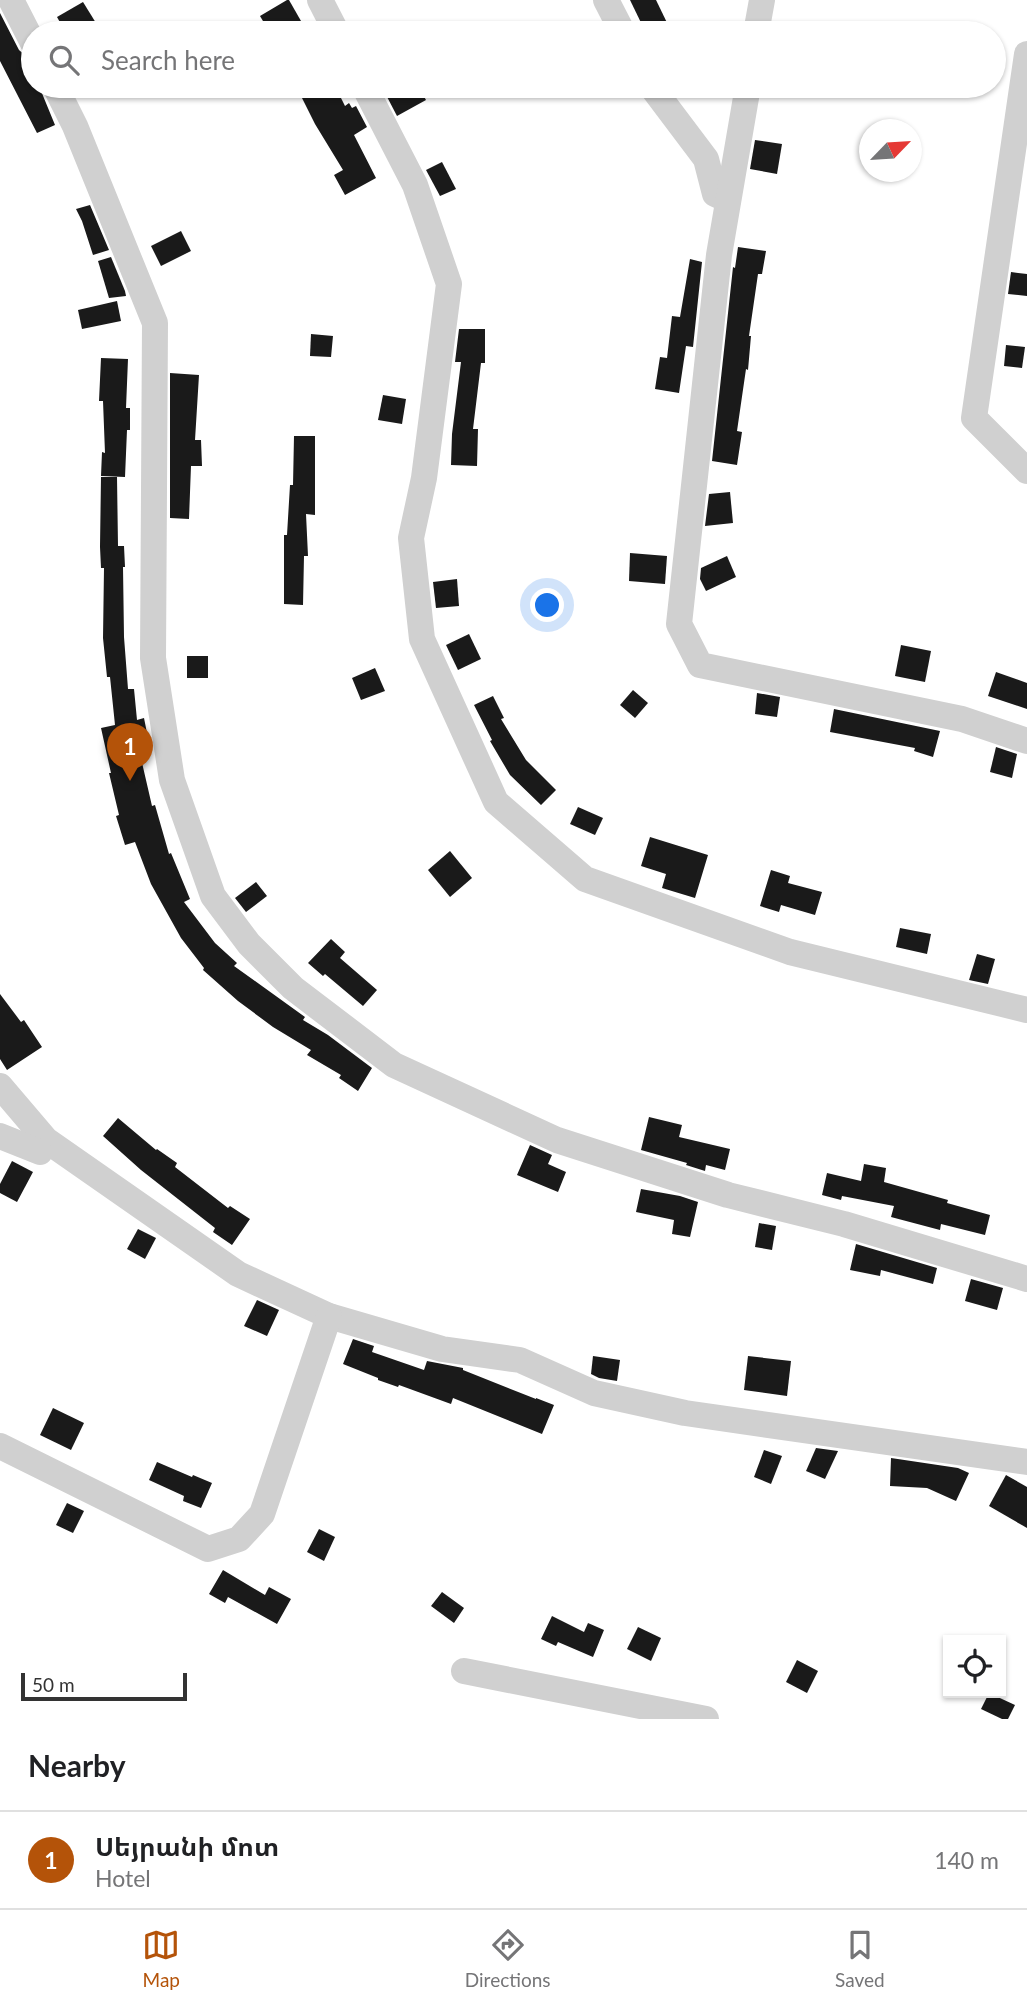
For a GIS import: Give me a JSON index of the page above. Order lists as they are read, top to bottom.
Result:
{
  "scale_bar": "50 m",
  "north": "top right",
  "page": {
    "search": "Search here",
    "pins": "1",
    "scale": "50 m",
    "heading": "Nearby",
    "list": [
      {
        "mark": "1",
        "name": "Սեյրանի մոտ",
        "note": "Hotel",
        "value": "140 m"
      }
    ],
    "nav": ["Map", "Directions", "Saved"]
  }
}
